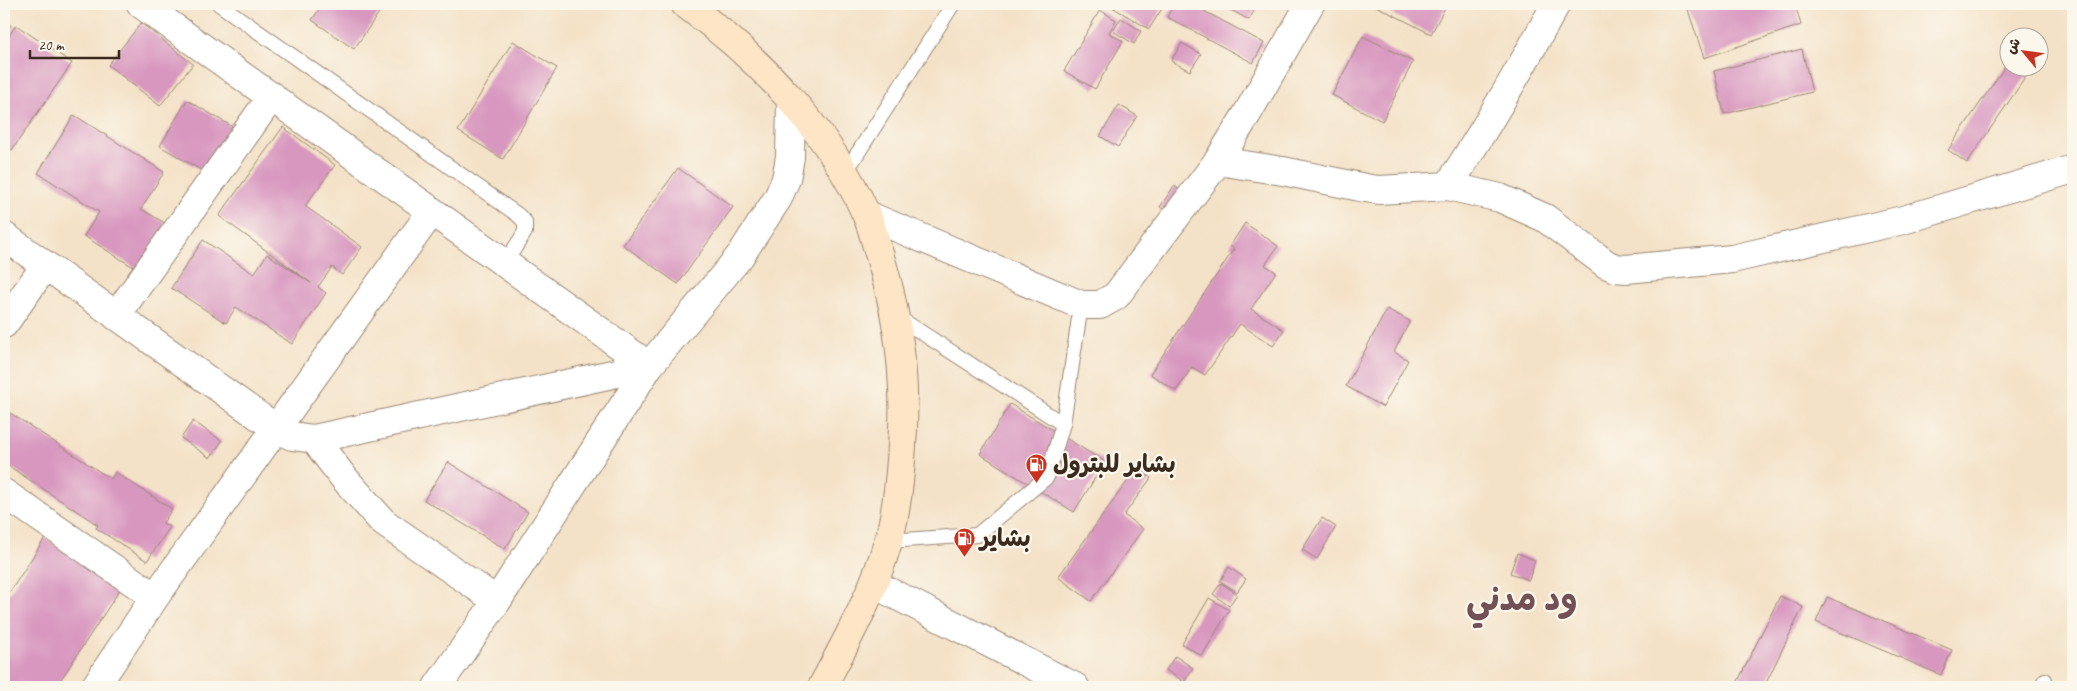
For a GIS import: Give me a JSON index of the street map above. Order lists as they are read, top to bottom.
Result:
{
  "districts": ["ود مدني"],
  "places": {
    "fuel station": ["بشاير للبترول", "بشاير"]
  },
  "scale_bar": "20 m",
  "north": "top left"
}
